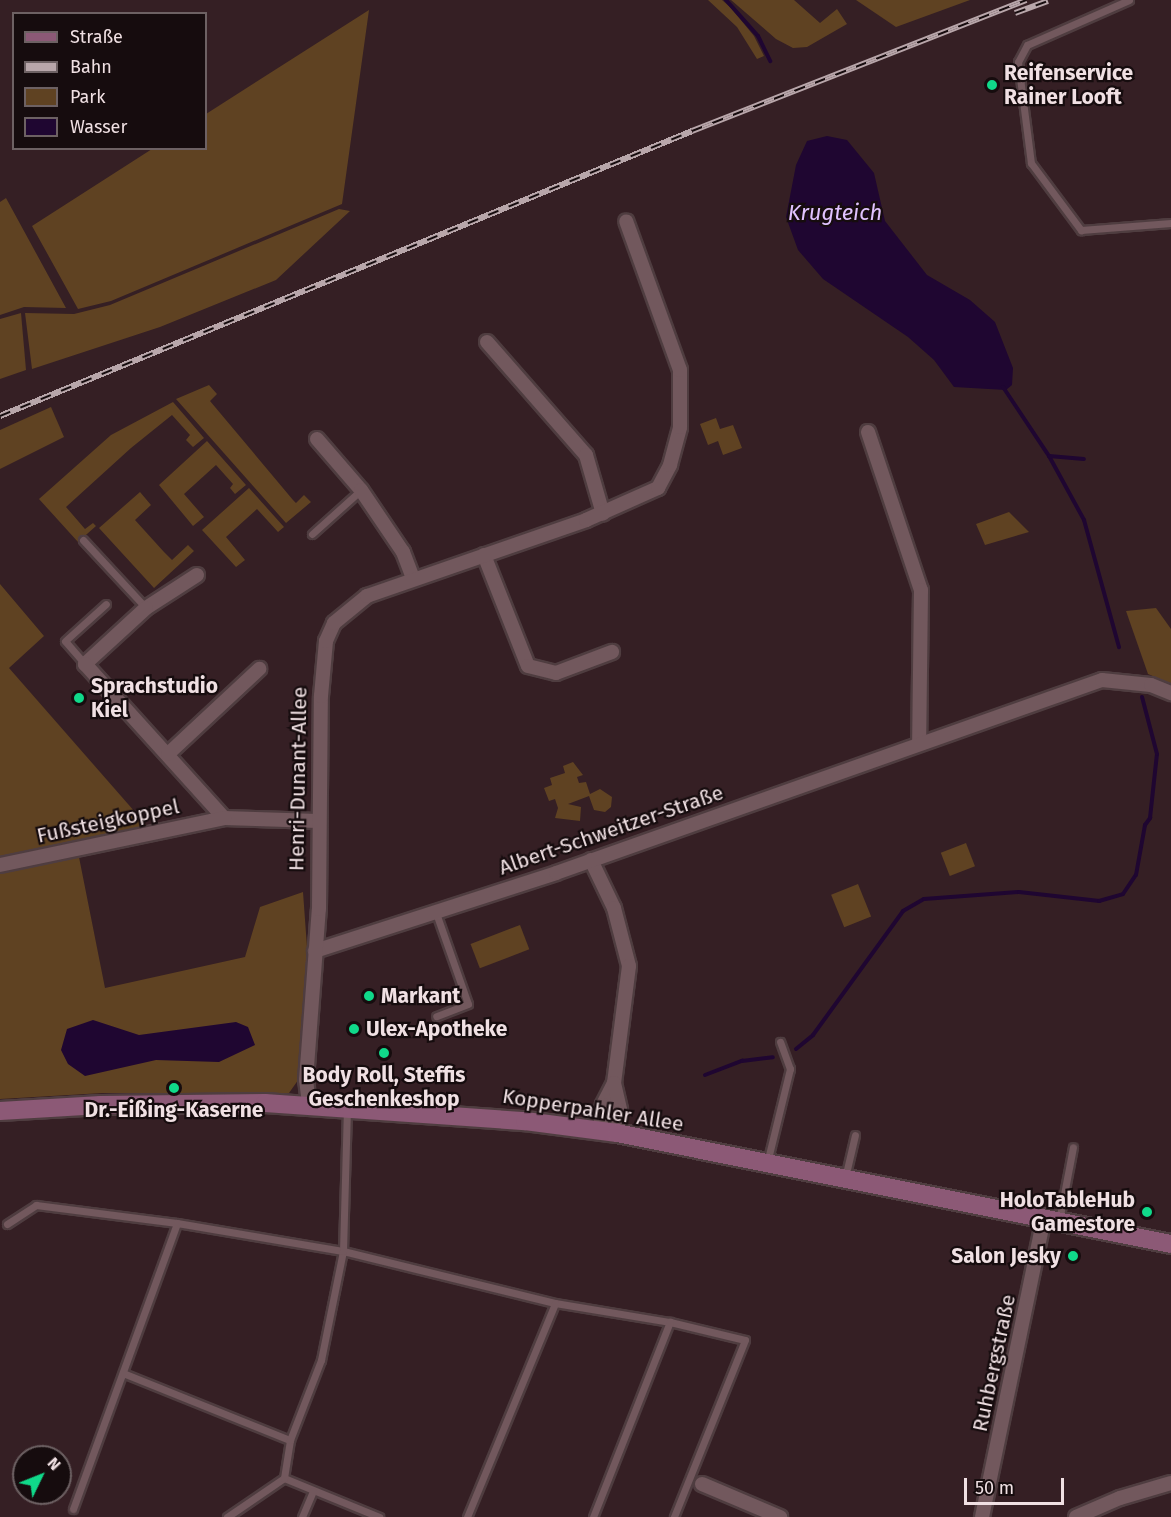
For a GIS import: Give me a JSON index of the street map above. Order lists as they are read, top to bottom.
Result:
{
  "streets": {
    "street": [
      "Henri-Dunant-Allee",
      "Fußsteigkoppel",
      "Albert-Schweitzer-Straße",
      "Kopperpahler Allee",
      "Ruhbergstraße"
    ]
  },
  "crossings": [
    ["Henri-Dunant-Allee", "Fußsteigkoppel"],
    ["Henri-Dunant-Allee", "Albert-Schweitzer-Straße"],
    ["Henri-Dunant-Allee", "Kopperpahler Allee"],
    ["Kopperpahler Allee", "Ruhbergstraße"]
  ],
  "water": ["Krugteich"],
  "places": [
    "Reifenservice Rainer Looft",
    "Sprachstudio Kiel",
    "Markant",
    "Ulex-Apotheke",
    "Body Roll, Steffis Geschenkeshop",
    "Dr.-Eißing-Kaserne",
    "HoloTableHub Gamestore",
    "Salon Jesky"
  ],
  "legend": [
    "Straße",
    "Bahn",
    "Park",
    "Wasser"
  ],
  "scale_bar": "50 m",
  "north": "top right"
}
